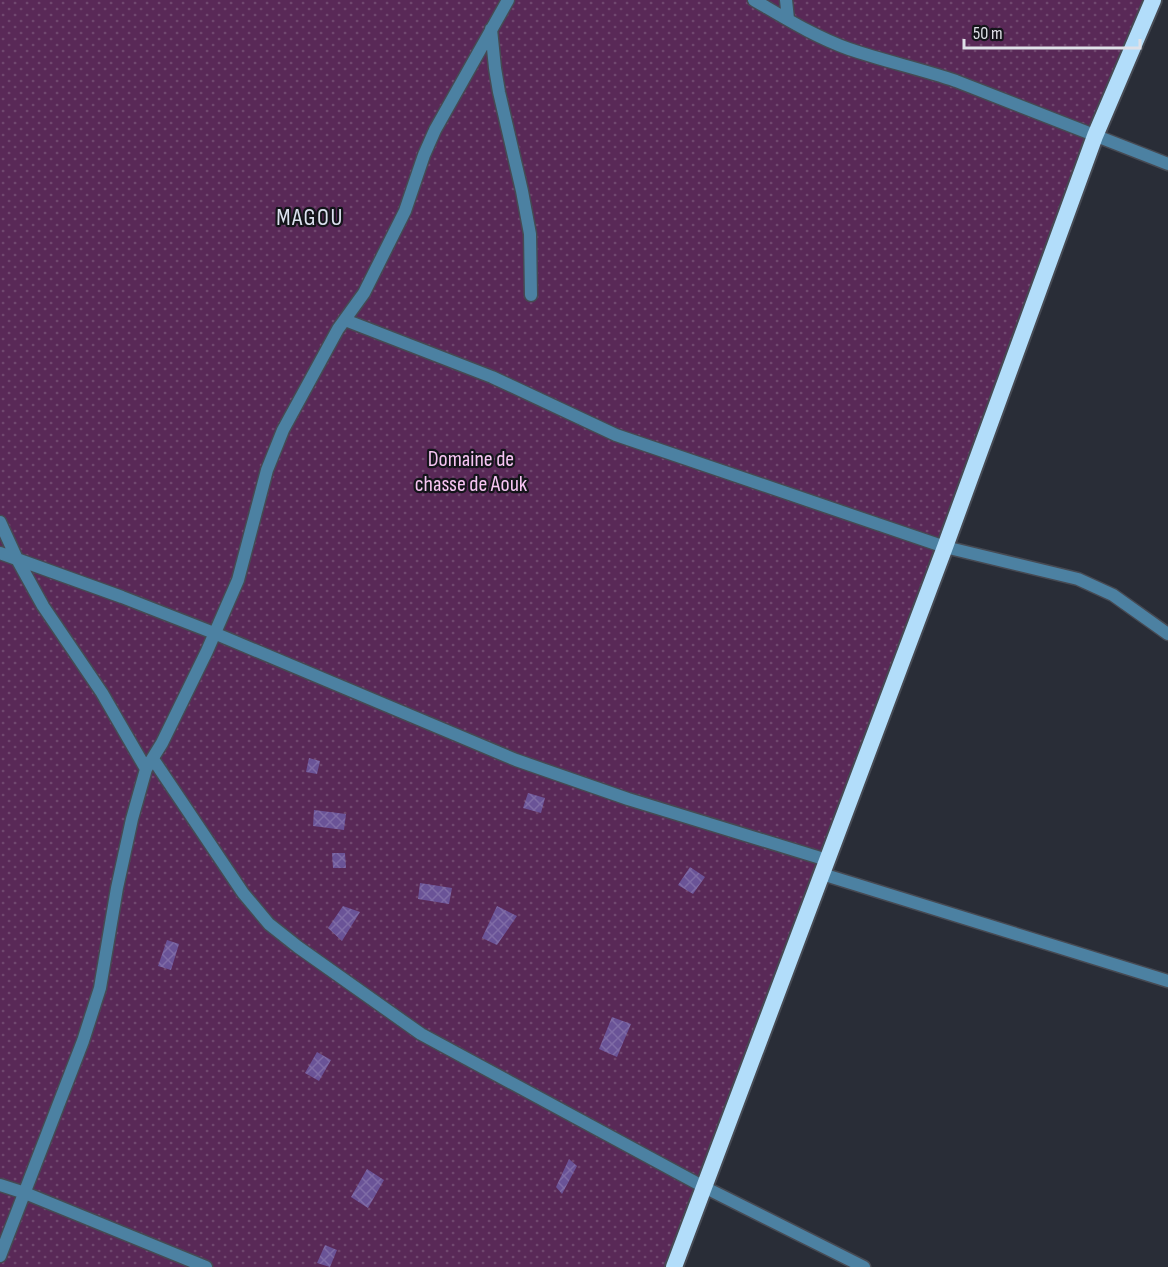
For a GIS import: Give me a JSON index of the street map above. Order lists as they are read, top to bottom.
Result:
{
  "districts": ["MAGOU"],
  "parks": ["Domaine de chasse de Aouk"],
  "scale_bar": "50 m"
}
